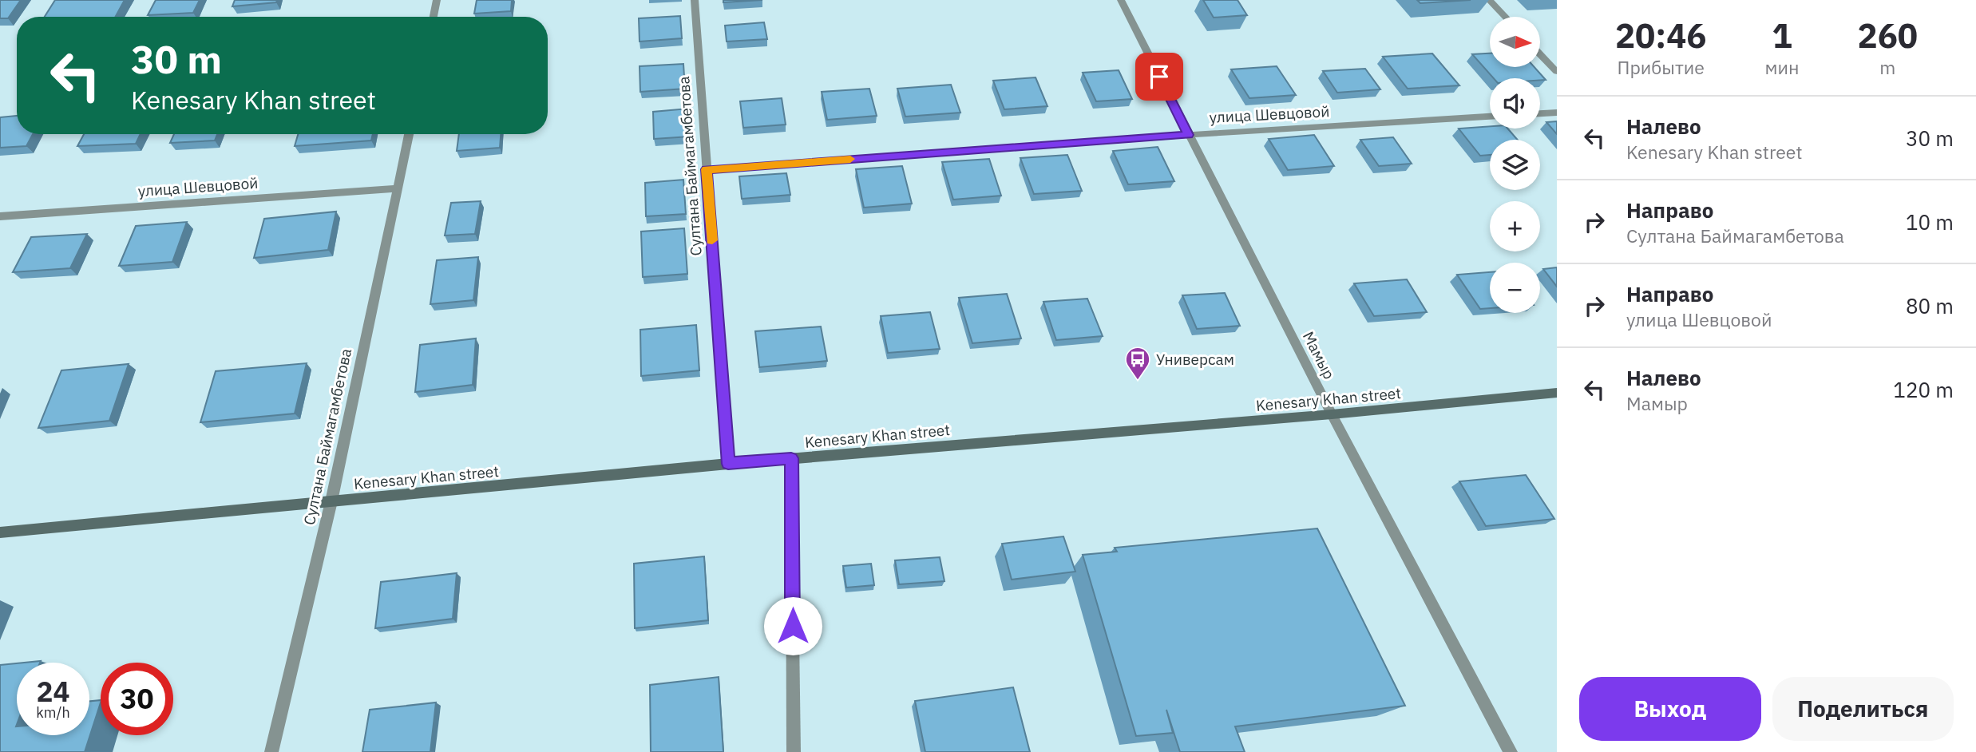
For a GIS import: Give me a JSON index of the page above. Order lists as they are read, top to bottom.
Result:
{
  "streets": {
    "main road": ["Kenesary Khan street"],
    "street": ["улица Шевцовой", "Султана Баймагамбетова", "Мамыр"]
  },
  "crossings": [
    ["улица Шевцовой", "Султана Баймагамбетова"],
    ["улица Шевцовой", "Мамыр"],
    ["Султана Баймагамбетова", "Kenesary Khan street"],
    ["Мамыр", "Kenesary Khan street"]
  ],
  "places": {
    "bus stop": ["Универсам"]
  },
  "north": "right",
  "page": {
    "eta": [
      "20:46",
      "Прибытие",
      "1",
      "мин",
      "260",
      "m"
    ],
    "map_buttons": ["+", "−"],
    "turn": ["30 m", "Kenesary Khan street"],
    "list": [
      {
        "name": "Налево",
        "note": "Kenesary Khan street",
        "value": "30 m"
      },
      {
        "name": "Направо",
        "note": "Султана Баймагамбетова",
        "value": "10 m"
      },
      {
        "name": "Направо",
        "note": "улица Шевцовой",
        "value": "80 m"
      },
      {
        "name": "Налево",
        "note": "Мамыр",
        "value": "120 m"
      }
    ],
    "speed": "24 km/h",
    "limit": "30",
    "buttons": ["Выход", "Поделиться"]
  }
}
